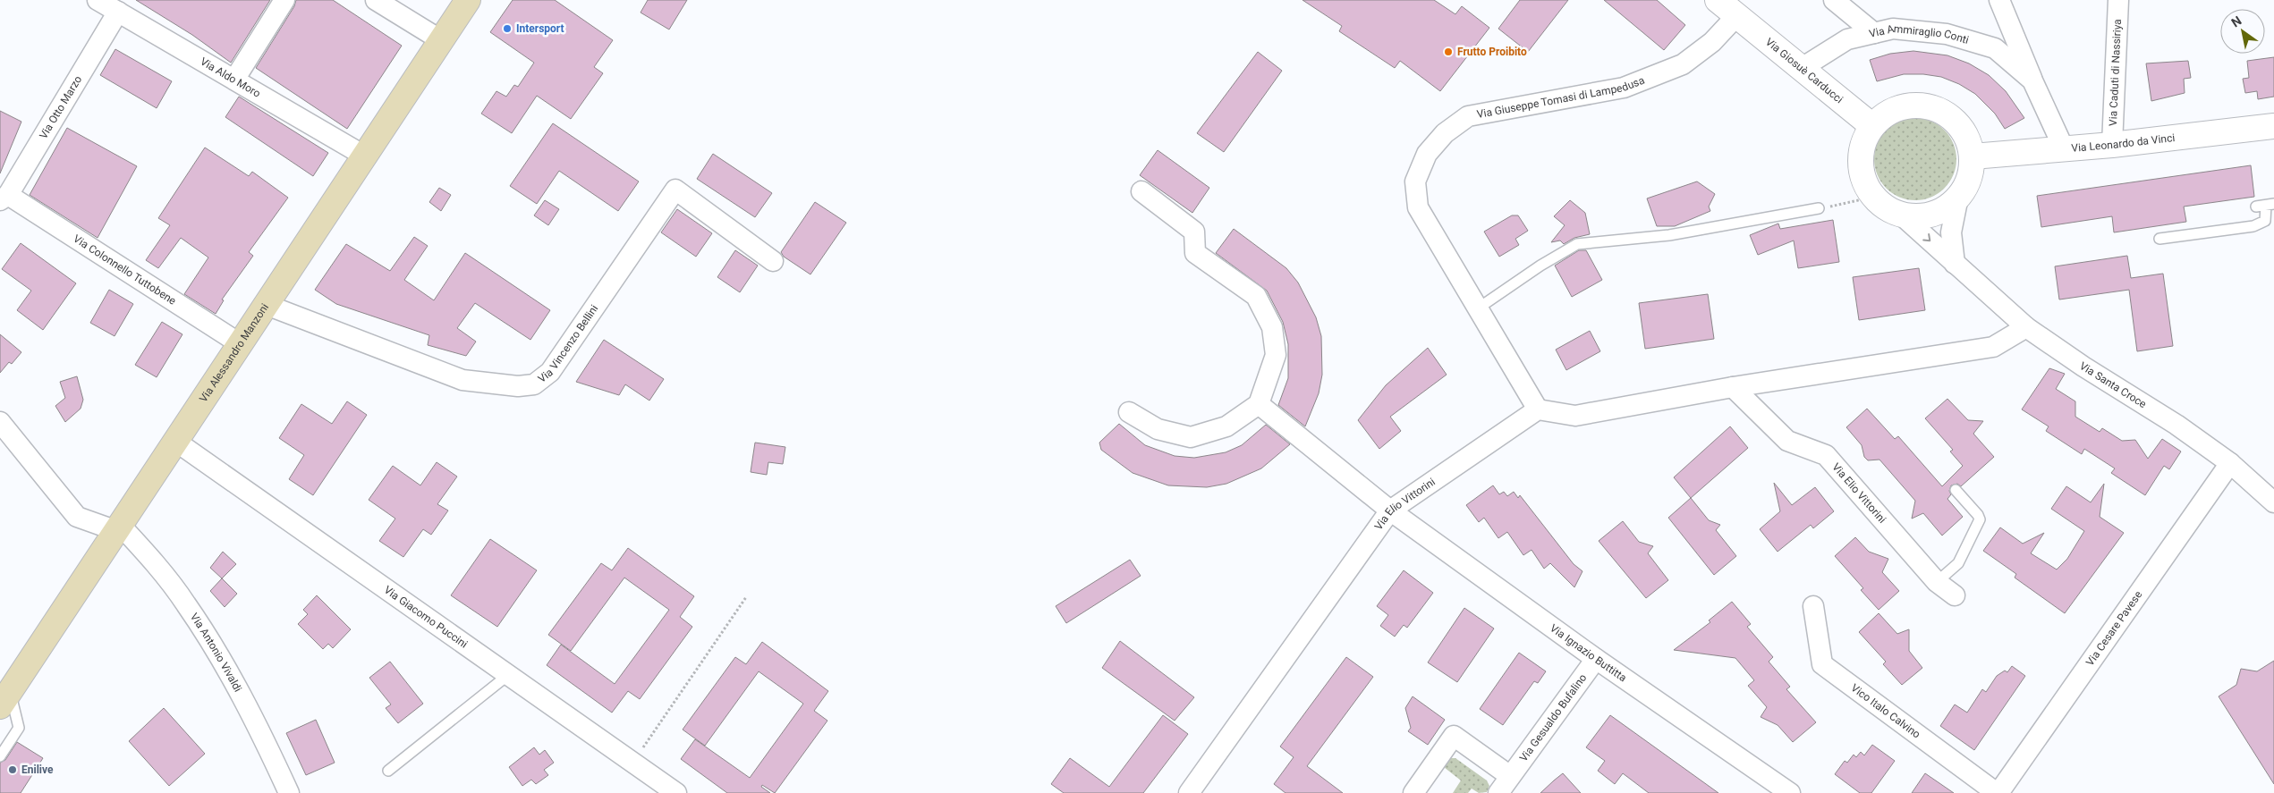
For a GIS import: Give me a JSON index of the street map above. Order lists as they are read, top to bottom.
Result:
{
  "streets": {
    "main road": ["Via Alessandro Manzoni"],
    "street": [
      "Via Ammiraglio Conti",
      "Via Giosuè Carducci",
      "Via Caduti di Nassiriya",
      "Via Aldo Moro",
      "Via Giuseppe Tomasi di Lampedusa",
      "Via Otto Marzo",
      "Via Leonardo da Vinci",
      "Via Colonnello Tuttobene",
      "Via Vincenzo Bellini",
      "Via Santa Croce",
      "Via Elio Vittorini",
      "Via Giacomo Puccini",
      "Via Cesare Pavese",
      "Via Antonio Vivaldi",
      "Via Ignazio Buttitta",
      "Vico Italo Calvino",
      "Via Gesualdo Bufalino"
    ]
  },
  "crossings": [
    ["Via Ammiraglio Conti", "Via Giosuè Carducci"],
    ["Via Ammiraglio Conti", "Via Leonardo da Vinci"],
    ["Via Giosuè Carducci", "Via Giuseppe Tomasi di Lampedusa"],
    ["Via Giosuè Carducci", "Via Leonardo da Vinci"],
    ["Via Giosuè Carducci", "Via Santa Croce"],
    ["Via Caduti di Nassiriya", "Via Leonardo da Vinci"],
    ["Via Aldo Moro", "Via Otto Marzo"],
    ["Via Aldo Moro", "Via Alessandro Manzoni"],
    ["Via Giuseppe Tomasi di Lampedusa", "Via Elio Vittorini"],
    ["Via Otto Marzo", "Via Colonnello Tuttobene"],
    ["Via Leonardo da Vinci", "Via Santa Croce"],
    ["Via Colonnello Tuttobene", "Via Alessandro Manzoni"],
    ["Via Vincenzo Bellini", "Via Alessandro Manzoni"],
    ["Via Alessandro Manzoni", "Via Giacomo Puccini"],
    ["Via Alessandro Manzoni", "Via Antonio Vivaldi"],
    ["Via Santa Croce", "Via Cesare Pavese"],
    ["Via Elio Vittorini", "Via Ignazio Buttitta"],
    ["Via Cesare Pavese", "Vico Italo Calvino"],
    ["Via Ignazio Buttitta", "Via Gesualdo Bufalino"]
  ],
  "places": ["Intersport", "Frutto Proibito", "Enilive"],
  "north": "top left"
}
